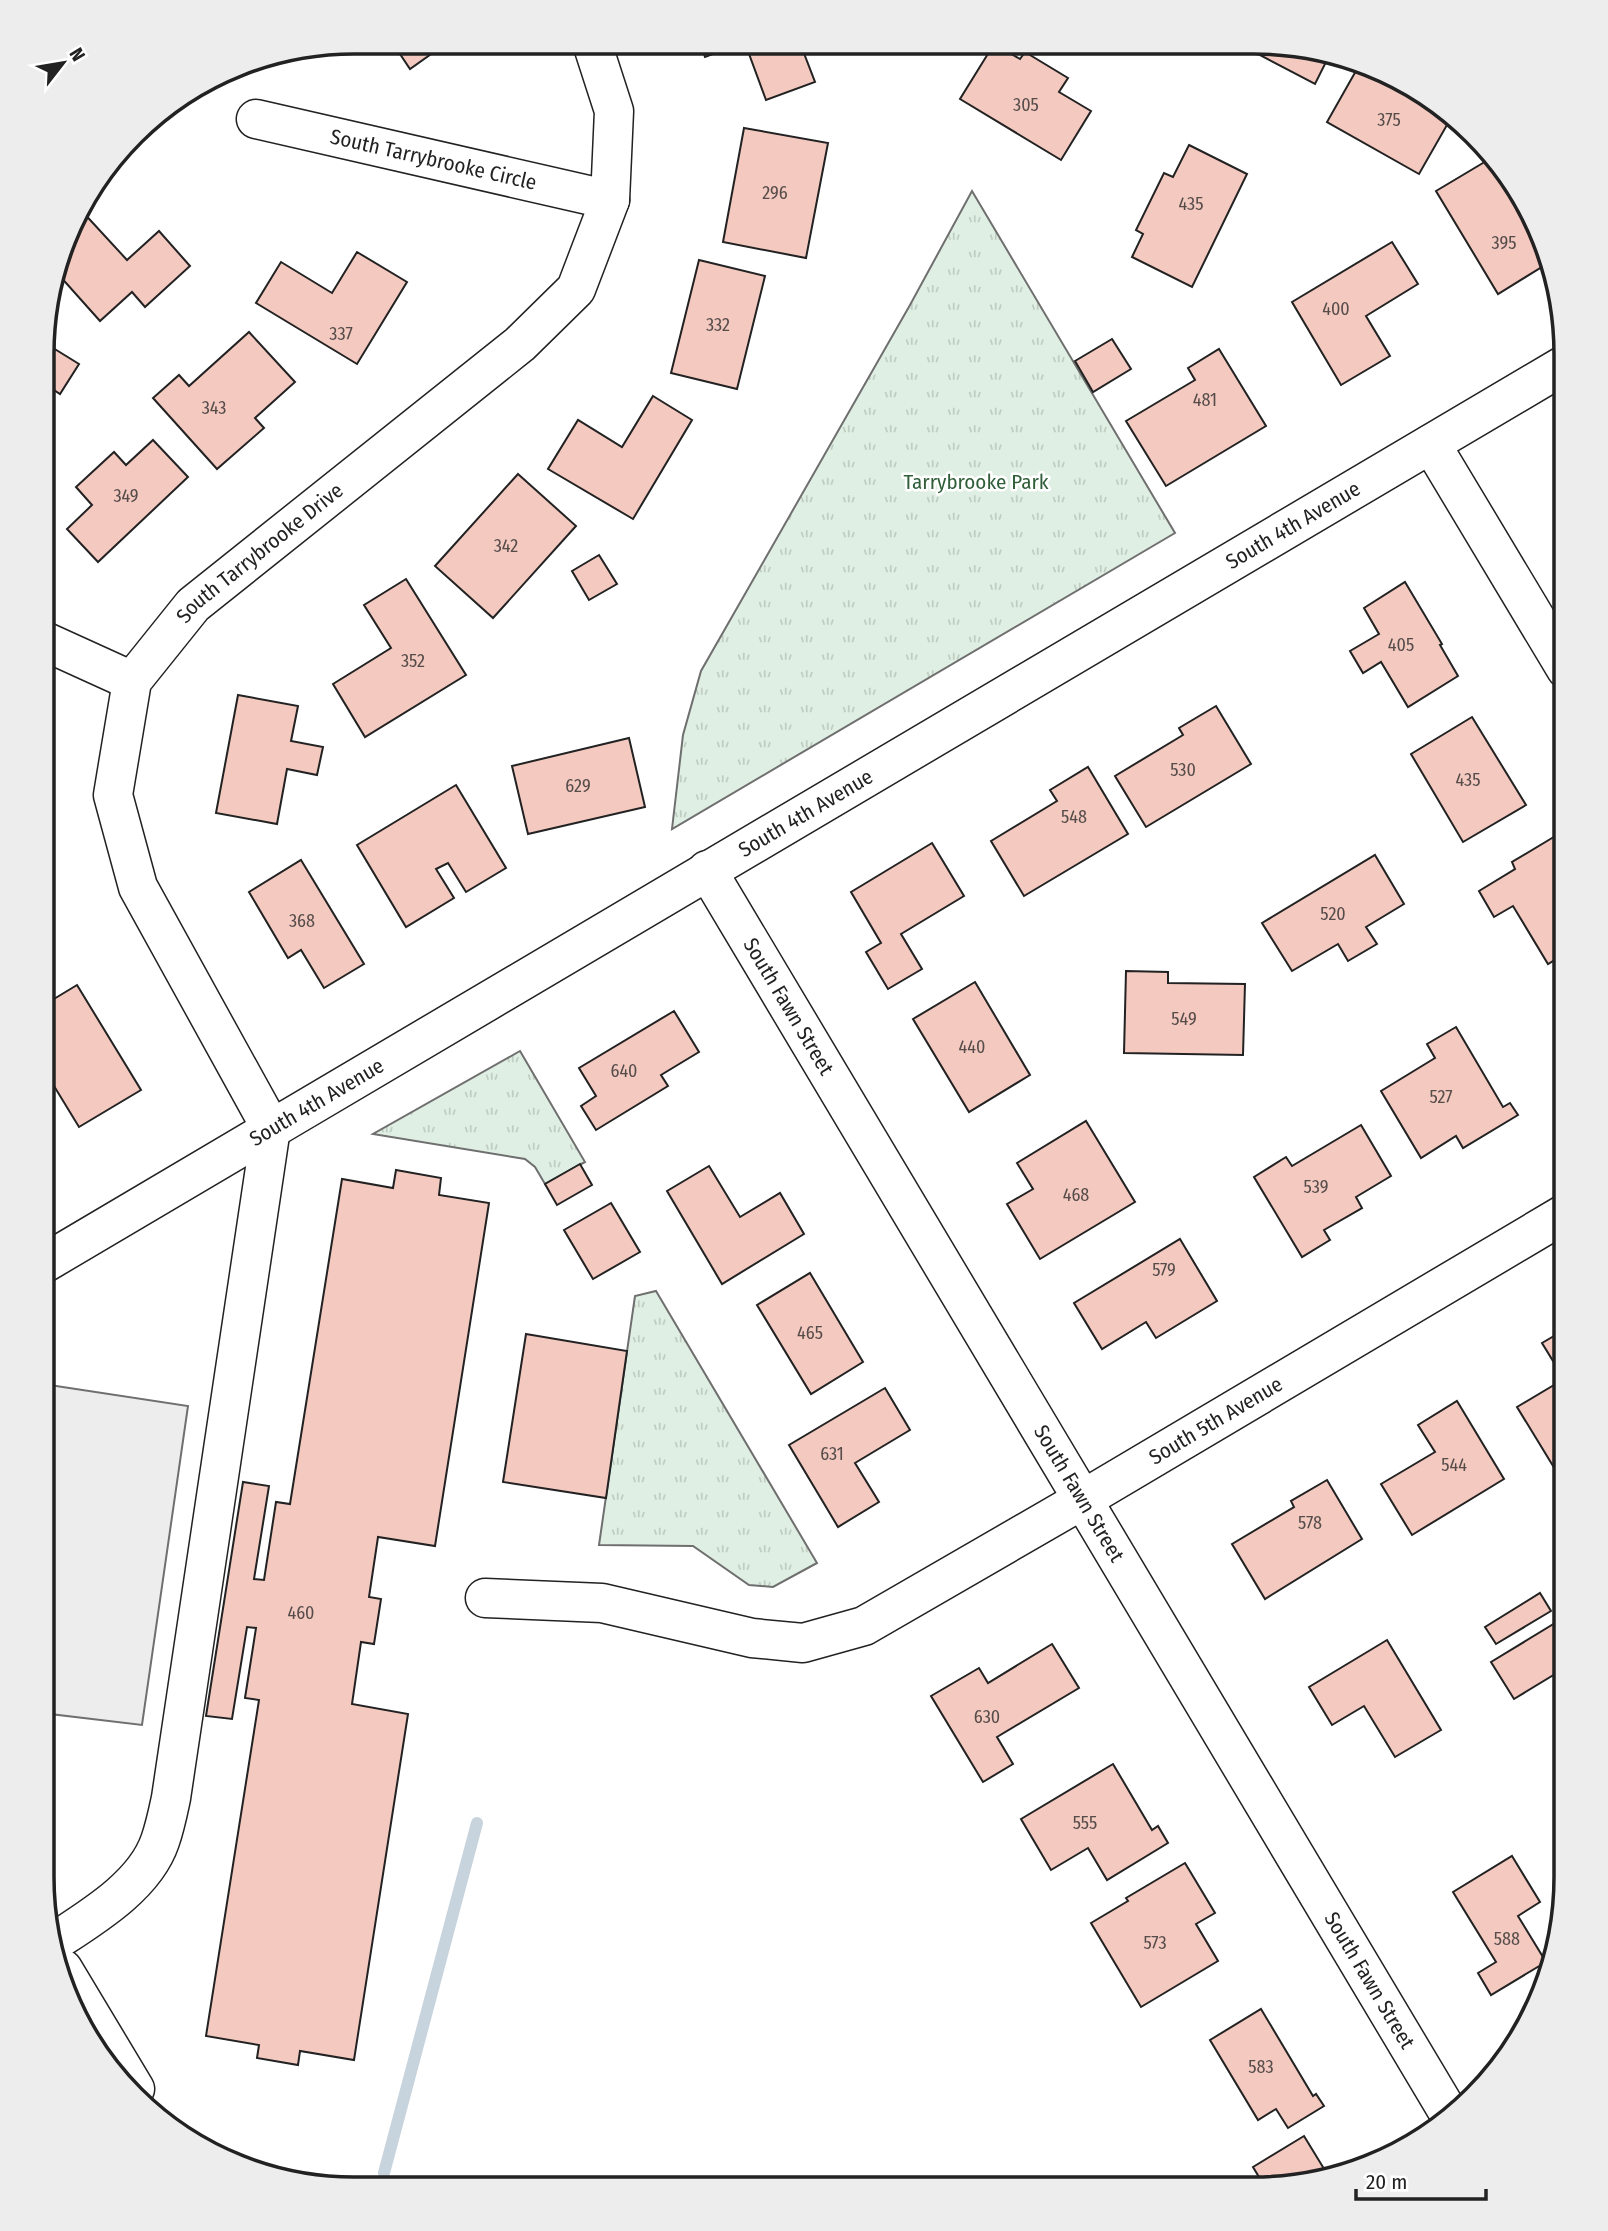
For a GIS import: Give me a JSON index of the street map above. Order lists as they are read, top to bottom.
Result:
{
  "streets": {
    "street": [
      "South Tarrybrooke Circle",
      "South 4th Avenue",
      "South Tarrybrooke Drive",
      "South Fawn Street",
      "South 5th Avenue"
    ]
  },
  "crossings": [
    ["South Tarrybrooke Circle", "South Tarrybrooke Drive"],
    ["South 4th Avenue", "South Tarrybrooke Drive"],
    ["South 4th Avenue", "South Fawn Street"],
    ["South Fawn Street", "South 5th Avenue"]
  ],
  "parks": ["Tarrybrooke Park"],
  "house_numbers": [
    "305",
    "375",
    "296",
    "435",
    "395",
    "400",
    "332",
    "337",
    "481",
    "343",
    "349",
    "342",
    "405",
    "352",
    "530",
    "435",
    "629",
    "548",
    "520",
    "368",
    "549",
    "440",
    "640",
    "527",
    "539",
    "468",
    "579",
    "465",
    "631",
    "544",
    "578",
    "460",
    "630",
    "555",
    "588",
    "573",
    "583"
  ],
  "scale_bar": "20 m",
  "north": "top right"
}
